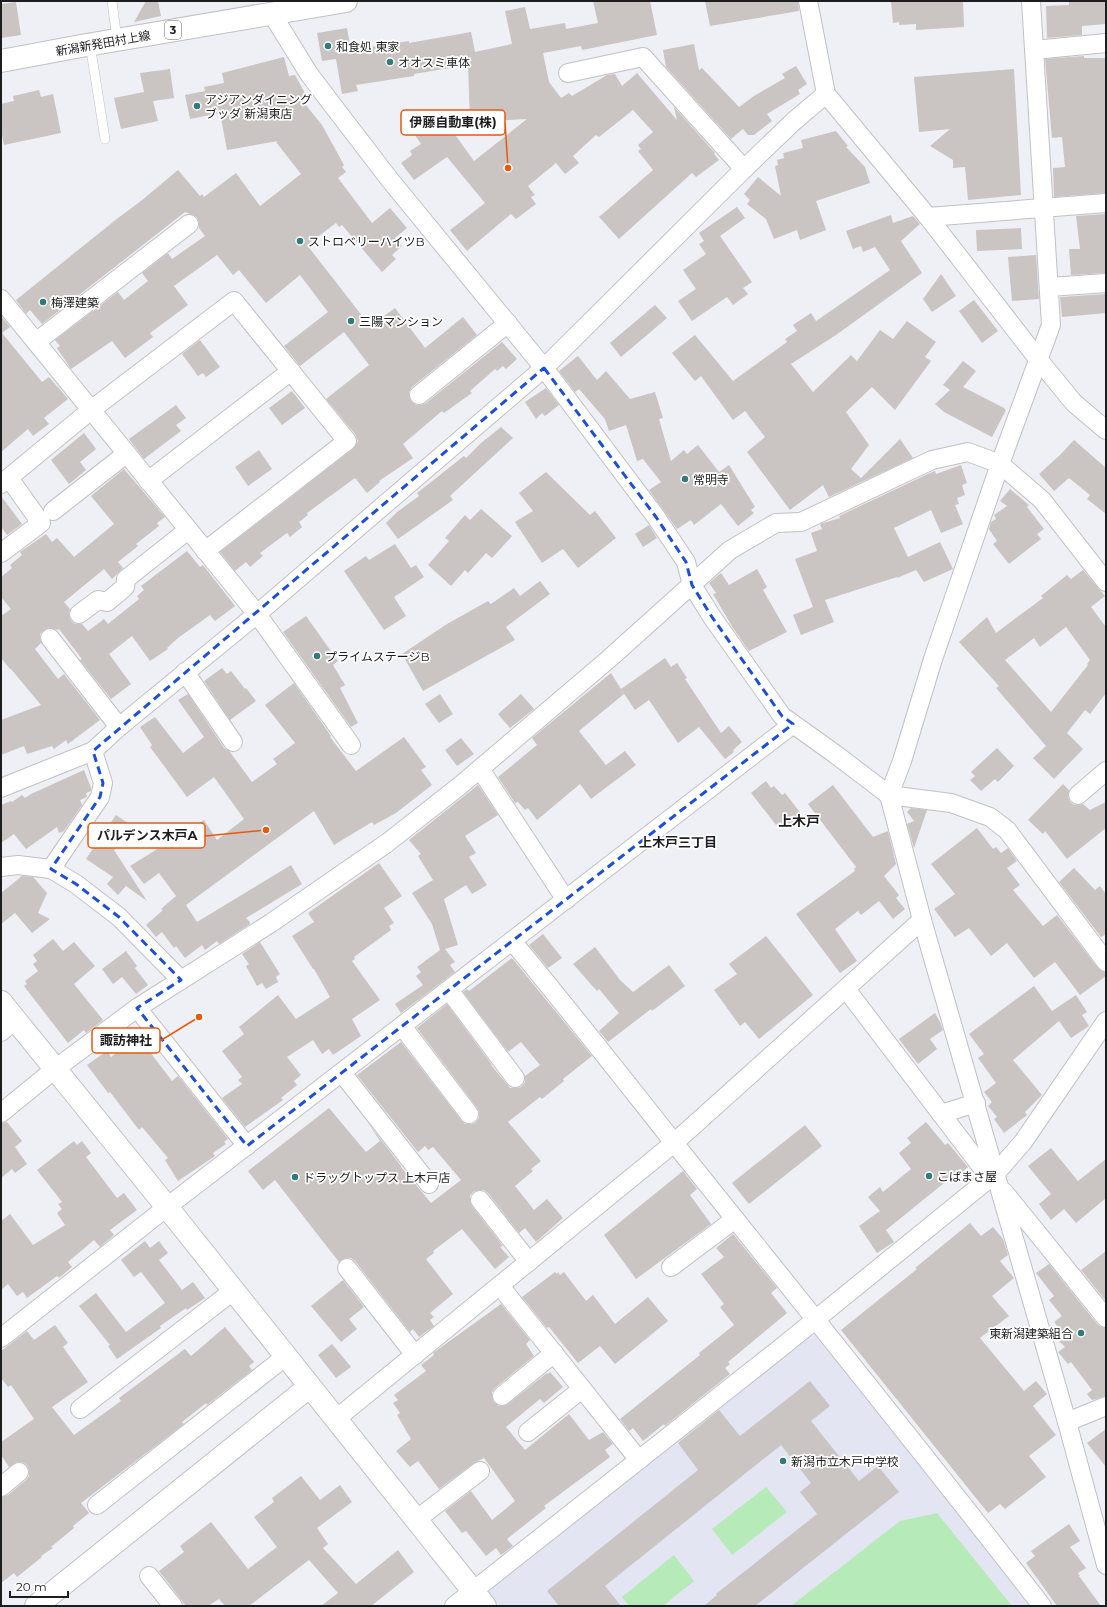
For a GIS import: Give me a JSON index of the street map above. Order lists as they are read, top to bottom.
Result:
{
  "streets": {
    "street": ["3", "新潟新発田村上線"]
  },
  "districts": ["上木戸", "上木戸三丁目"],
  "places": [
    "和食処 東家",
    "オオスミ車体",
    "アジアンダイニング ブッダ 新潟東店",
    "伊藤自動車(株)",
    "ストロベリーハイツB",
    "梅澤建築",
    "三陽マンション",
    "常明寺",
    "プライムステージB",
    "パルデンス木戸A",
    "諏訪神社",
    "こばまさ屋",
    "ドラッグトップス 上木戸店",
    "東新潟建築組合",
    "新潟市立木戸中学校"
  ],
  "scale_bar": "20 m"
}
